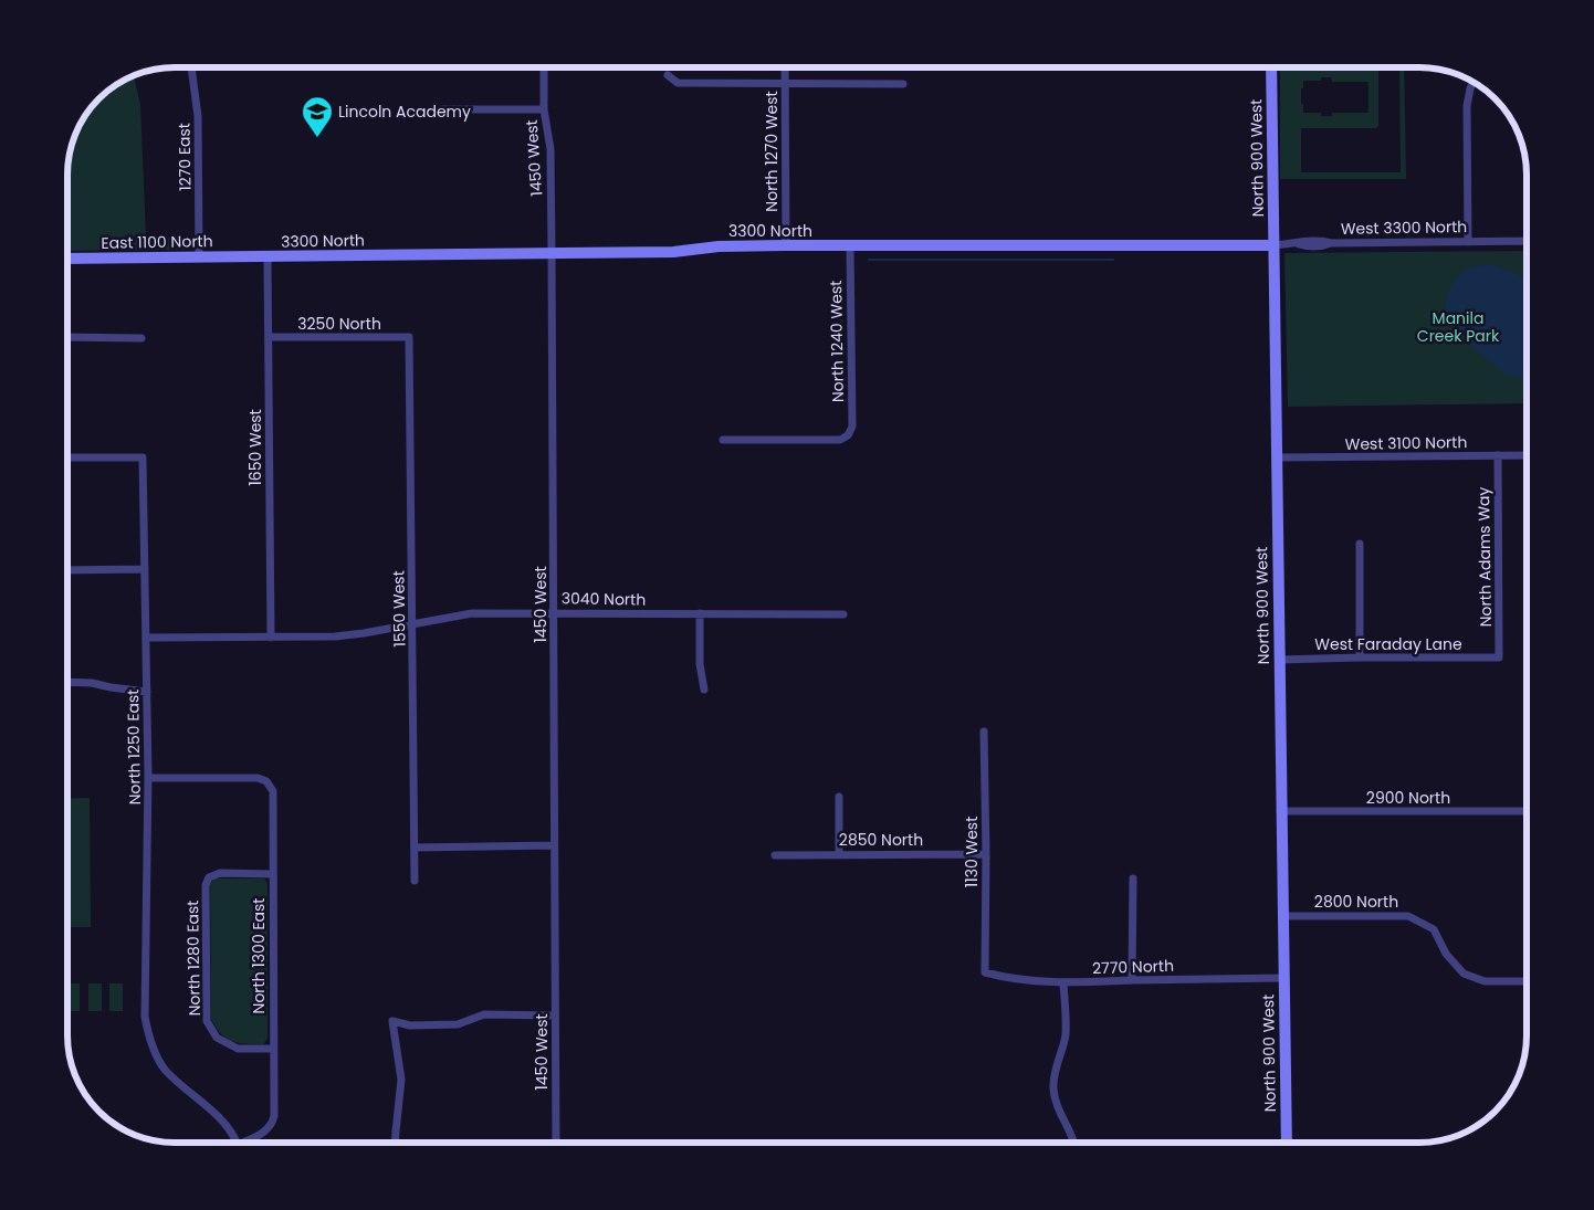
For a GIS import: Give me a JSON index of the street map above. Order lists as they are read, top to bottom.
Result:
{
  "streets": {
    "street": [
      "North 1270 West",
      "1270 East",
      "1450 West",
      "North 900 West",
      "West 3300 North",
      "3300 North",
      "East 1100 North",
      "3250 North",
      "North 1240 West",
      "West 3100 North",
      "1650 West",
      "North Adams Way",
      "3040 North",
      "1550 West",
      "West Faraday Lane",
      "North 1250 East",
      "2900 North",
      "2850 North",
      "1130 West",
      "2800 North",
      "North 1300 East",
      "North 1280 East",
      "2770 North"
    ]
  },
  "crossings": [
    ["North 1270 West", "3300 North"],
    ["1270 East", "East 1100 North"],
    ["1450 West", "3300 North"],
    ["1450 West", "3040 North"],
    ["North 900 West", "West 3300 North"],
    ["North 900 West", "3300 North"],
    ["North 900 West", "West 3100 North"],
    ["North 900 West", "West Faraday Lane"],
    ["North 900 West", "2900 North"],
    ["North 900 West", "2800 North"],
    ["North 900 West", "2770 North"],
    ["West 3300 North", "3300 North"],
    ["3300 North", "East 1100 North"],
    ["3300 North", "North 1240 West"],
    ["3300 North", "1650 West"],
    ["East 1100 North", "1650 West"],
    ["3250 North", "1650 West"],
    ["3250 North", "1550 West"],
    ["West 3100 North", "North Adams Way"],
    ["1650 West", "3040 North"],
    ["North Adams Way", "West Faraday Lane"],
    ["3040 North", "1550 West"],
    ["3040 North", "North 1250 East"],
    ["North 1250 East", "North 1300 East"],
    ["2850 North", "1130 West"],
    ["1130 West", "2770 North"],
    ["North 1300 East", "North 1280 East"]
  ],
  "parks": ["Manila Creek Park"],
  "places": {
    "school or university": ["Lincoln Academy"]
  }
}
